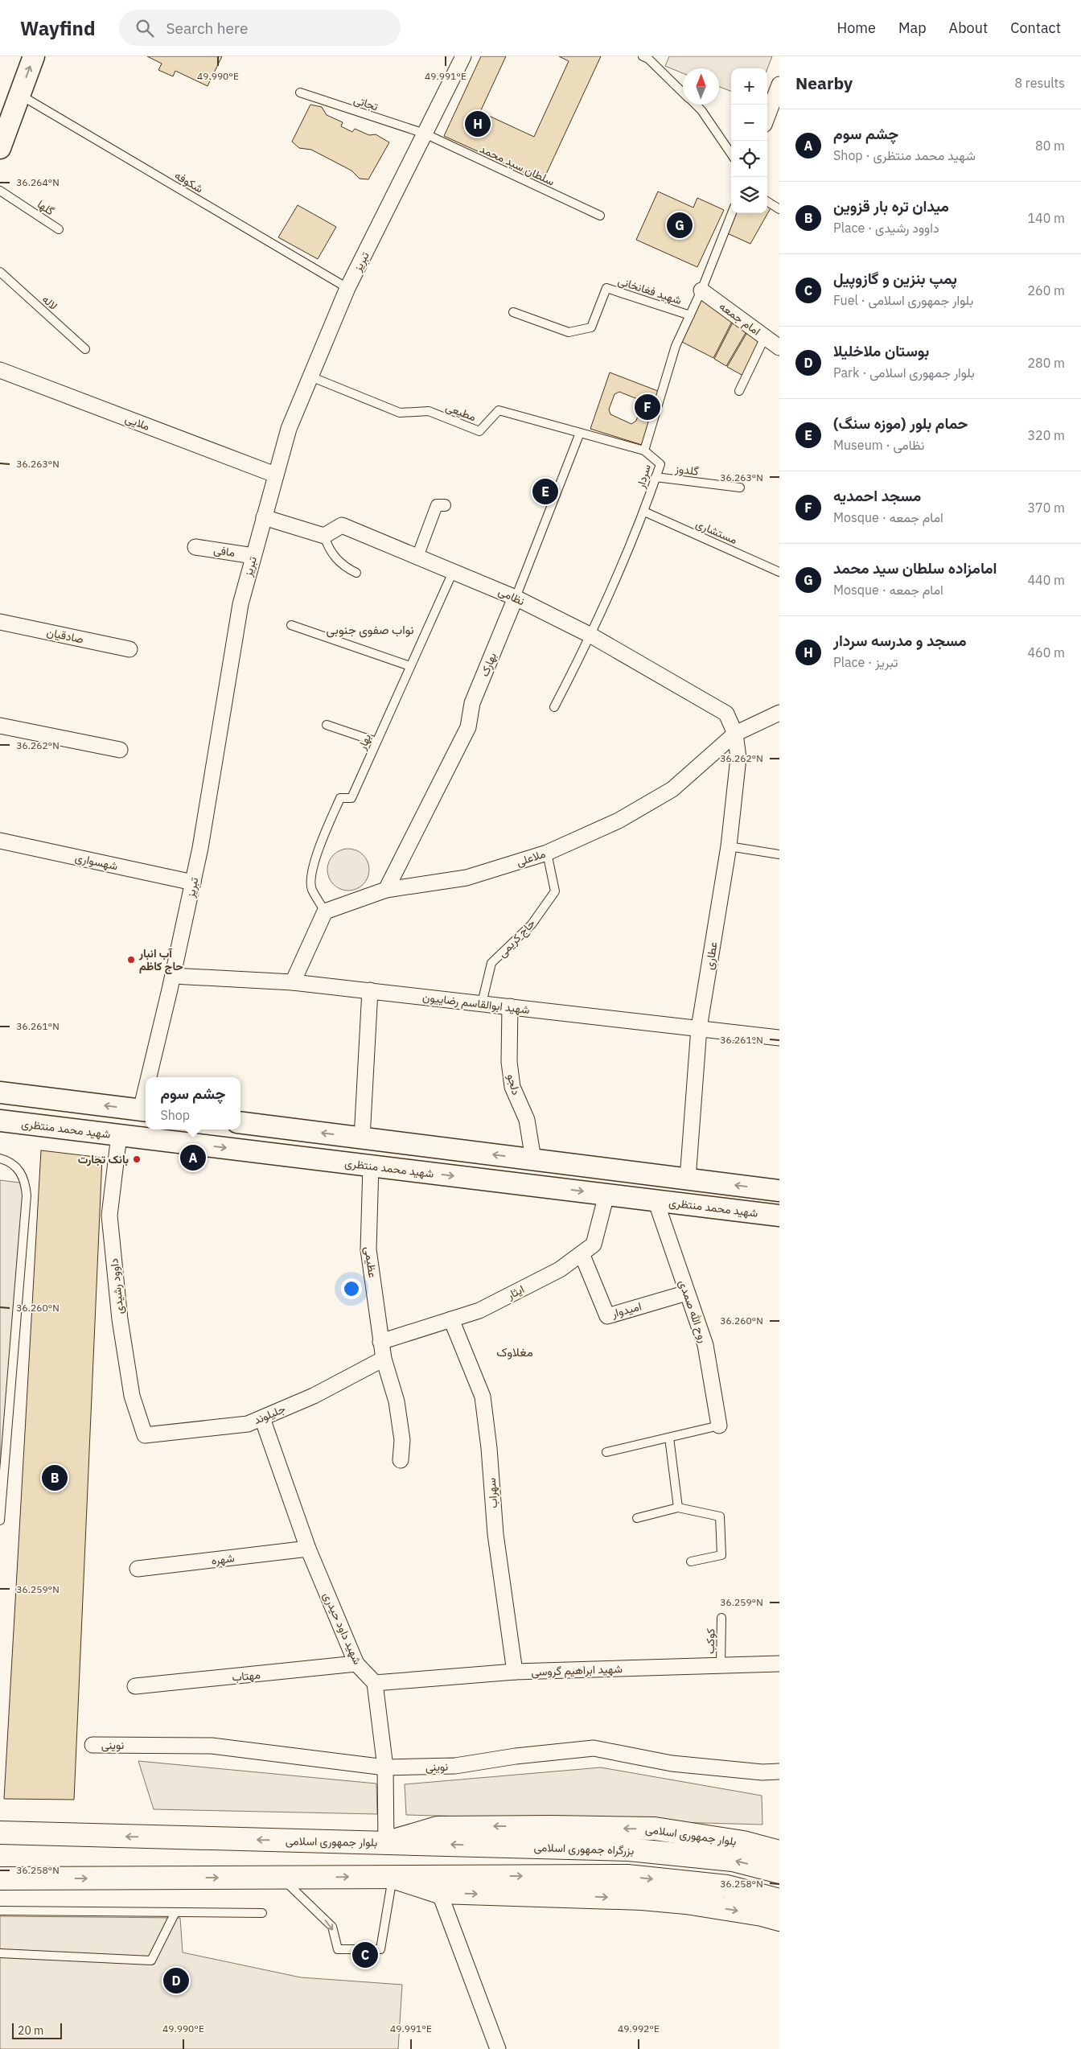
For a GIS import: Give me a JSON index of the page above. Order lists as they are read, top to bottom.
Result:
{
  "streets": {
    "main road": ["شهید محمد منتظری", "بلوار جمهوری اسلامی", "بزرگراه جمهوری اسلامی"],
    "street": [
      "تبریز",
      "امام جمعه",
      "ملایی",
      "مافی",
      "نظامی",
      "صادقیان",
      "بهارک",
      "ملاعلی",
      "شهسواری",
      "عطاری",
      "شهید ابوالقاسم رضاییون",
      "دلجو",
      "عظیمی",
      "داوود رشیدی",
      "ایثار",
      "امیدوار",
      "روح الله صمدی",
      "جلیلوند",
      "سهراب",
      "شهره",
      "شهید داود حیدری",
      "شهید ابراهیم گروسی",
      "مهتاب",
      "نوینی"
    ],
    "lane": [
      "تجاتی",
      "سلطان سید محمد",
      "شکوفه",
      "گلها",
      "شهید فغانخانی",
      "لاله",
      "مطیعی",
      "گلدوز",
      "سردار",
      "مستشاری",
      "بهار",
      "حاج کریمی",
      "کوکب"
    ]
  },
  "crossings": [
    ["تجاتی", "سلطان سید محمد"],
    ["تجاتی", "تبریز"],
    ["سلطان سید محمد", "تبریز"],
    ["شکوفه", "تبریز"],
    ["تبریز", "مطیعی"],
    ["تبریز", "ملایی"],
    ["تبریز", "مافی"],
    ["تبریز", "شهسواری"],
    ["تبریز", "شهید ابوالقاسم رضاییون"],
    ["شهید فغانخانی", "سردار"],
    ["امام جمعه", "سردار"],
    ["مطیعی", "سردار"],
    ["مطیعی", "بهارک"],
    ["گلدوز", "سردار"],
    ["سردار", "مستشاری"],
    ["سردار", "نظامی"],
    ["نظامی", "بهارک"],
    ["نظامی", "بهار"],
    ["نظامی", "ملاعلی"],
    ["نظامی", "عطاری"],
    ["بهارک", "ملاعلی"],
    ["بهار", "ملاعلی"],
    ["ملاعلی", "حاج کریمی"],
    ["ملاعلی", "عطاری"],
    ["حاج کریمی", "شهید ابوالقاسم رضاییون"],
    ["عطاری", "شهید ابوالقاسم رضاییون"],
    ["شهید ابوالقاسم رضاییون", "دلجو"],
    ["شهید محمد منتظری", "عظیمی"],
    ["شهید محمد منتظری", "داوود رشیدی"],
    ["شهید محمد منتظری", "ایثار"],
    ["شهید محمد منتظری", "روح الله صمدی"],
    ["عظیمی", "ایثار"],
    ["عظیمی", "جلیلوند"],
    ["داوود رشیدی", "جلیلوند"],
    ["ایثار", "امیدوار"],
    ["ایثار", "سهراب"],
    ["امیدوار", "روح الله صمدی"],
    ["جلیلوند", "شهید داود حیدری"],
    ["سهراب", "شهید ابراهیم گروسی"],
    ["شهره", "شهید داود حیدری"],
    ["شهید داود حیدری", "شهید ابراهیم گروسی"],
    ["شهید داود حیدری", "مهتاب"],
    ["کوکب", "شهید ابراهیم گروسی"],
    ["بلوار جمهوری اسلامی", "بزرگراه جمهوری اسلامی"]
  ],
  "districts": ["نواب صفوی جنوبی", "مغلاوک"],
  "places": ["آب انبار حاج کاظم", "بانک تجارت"],
  "scale_bar": "20 m",
  "north": "top",
  "page": {
    "header": "Wayfind",
    "search": "Search here",
    "nav": [
      "Home",
      "Map",
      "About",
      "Contact"
    ],
    "heading": ["Nearby", "8 results"],
    "map_buttons": ["+", "−"],
    "list": [
      {
        "mark": "A",
        "name": "چشم سوم",
        "note": "Shop · شهید محمد منتظری",
        "value": "80 m"
      },
      {
        "mark": "B",
        "name": "میدان تره بار قزوین",
        "note": "Place · داوود رشیدی",
        "value": "140 m"
      },
      {
        "mark": "C",
        "name": "پمپ بنزین و گازوپیل",
        "note": "Fuel · بلوار جمهوری اسلامی",
        "value": "260 m"
      },
      {
        "mark": "D",
        "name": "بوستان ملاخلیلا",
        "note": "Park · بلوار جمهوری اسلامی",
        "value": "280 m"
      },
      {
        "mark": "E",
        "name": "حمام بلور (موزه سنگ)",
        "note": "Museum · نظامی",
        "value": "320 m"
      },
      {
        "mark": "F",
        "name": "مسجد احمدیه",
        "note": "Mosque · امام جمعه",
        "value": "370 m"
      },
      {
        "mark": "G",
        "name": "امامزاده سلطان سید محمد",
        "note": "Mosque · امام جمعه",
        "value": "440 m"
      },
      {
        "mark": "H",
        "name": "مسجد و مدرسه سردار",
        "note": "Place · تبریز",
        "value": "460 m"
      }
    ],
    "pins": [
      "H",
      "G",
      "F",
      "E",
      "A",
      "B",
      "C",
      "D"
    ],
    "popup": ["چشم سوم", "Shop"],
    "scale": "20 m"
  },
  "coordinates": [
    "49.990°E",
    "49.991°E",
    "36.264°N",
    "36.263°N",
    "36.262°N",
    "36.261°N",
    "36.260°N",
    "36.259°N",
    "36.258°N",
    "49.992°E"
  ]
}
